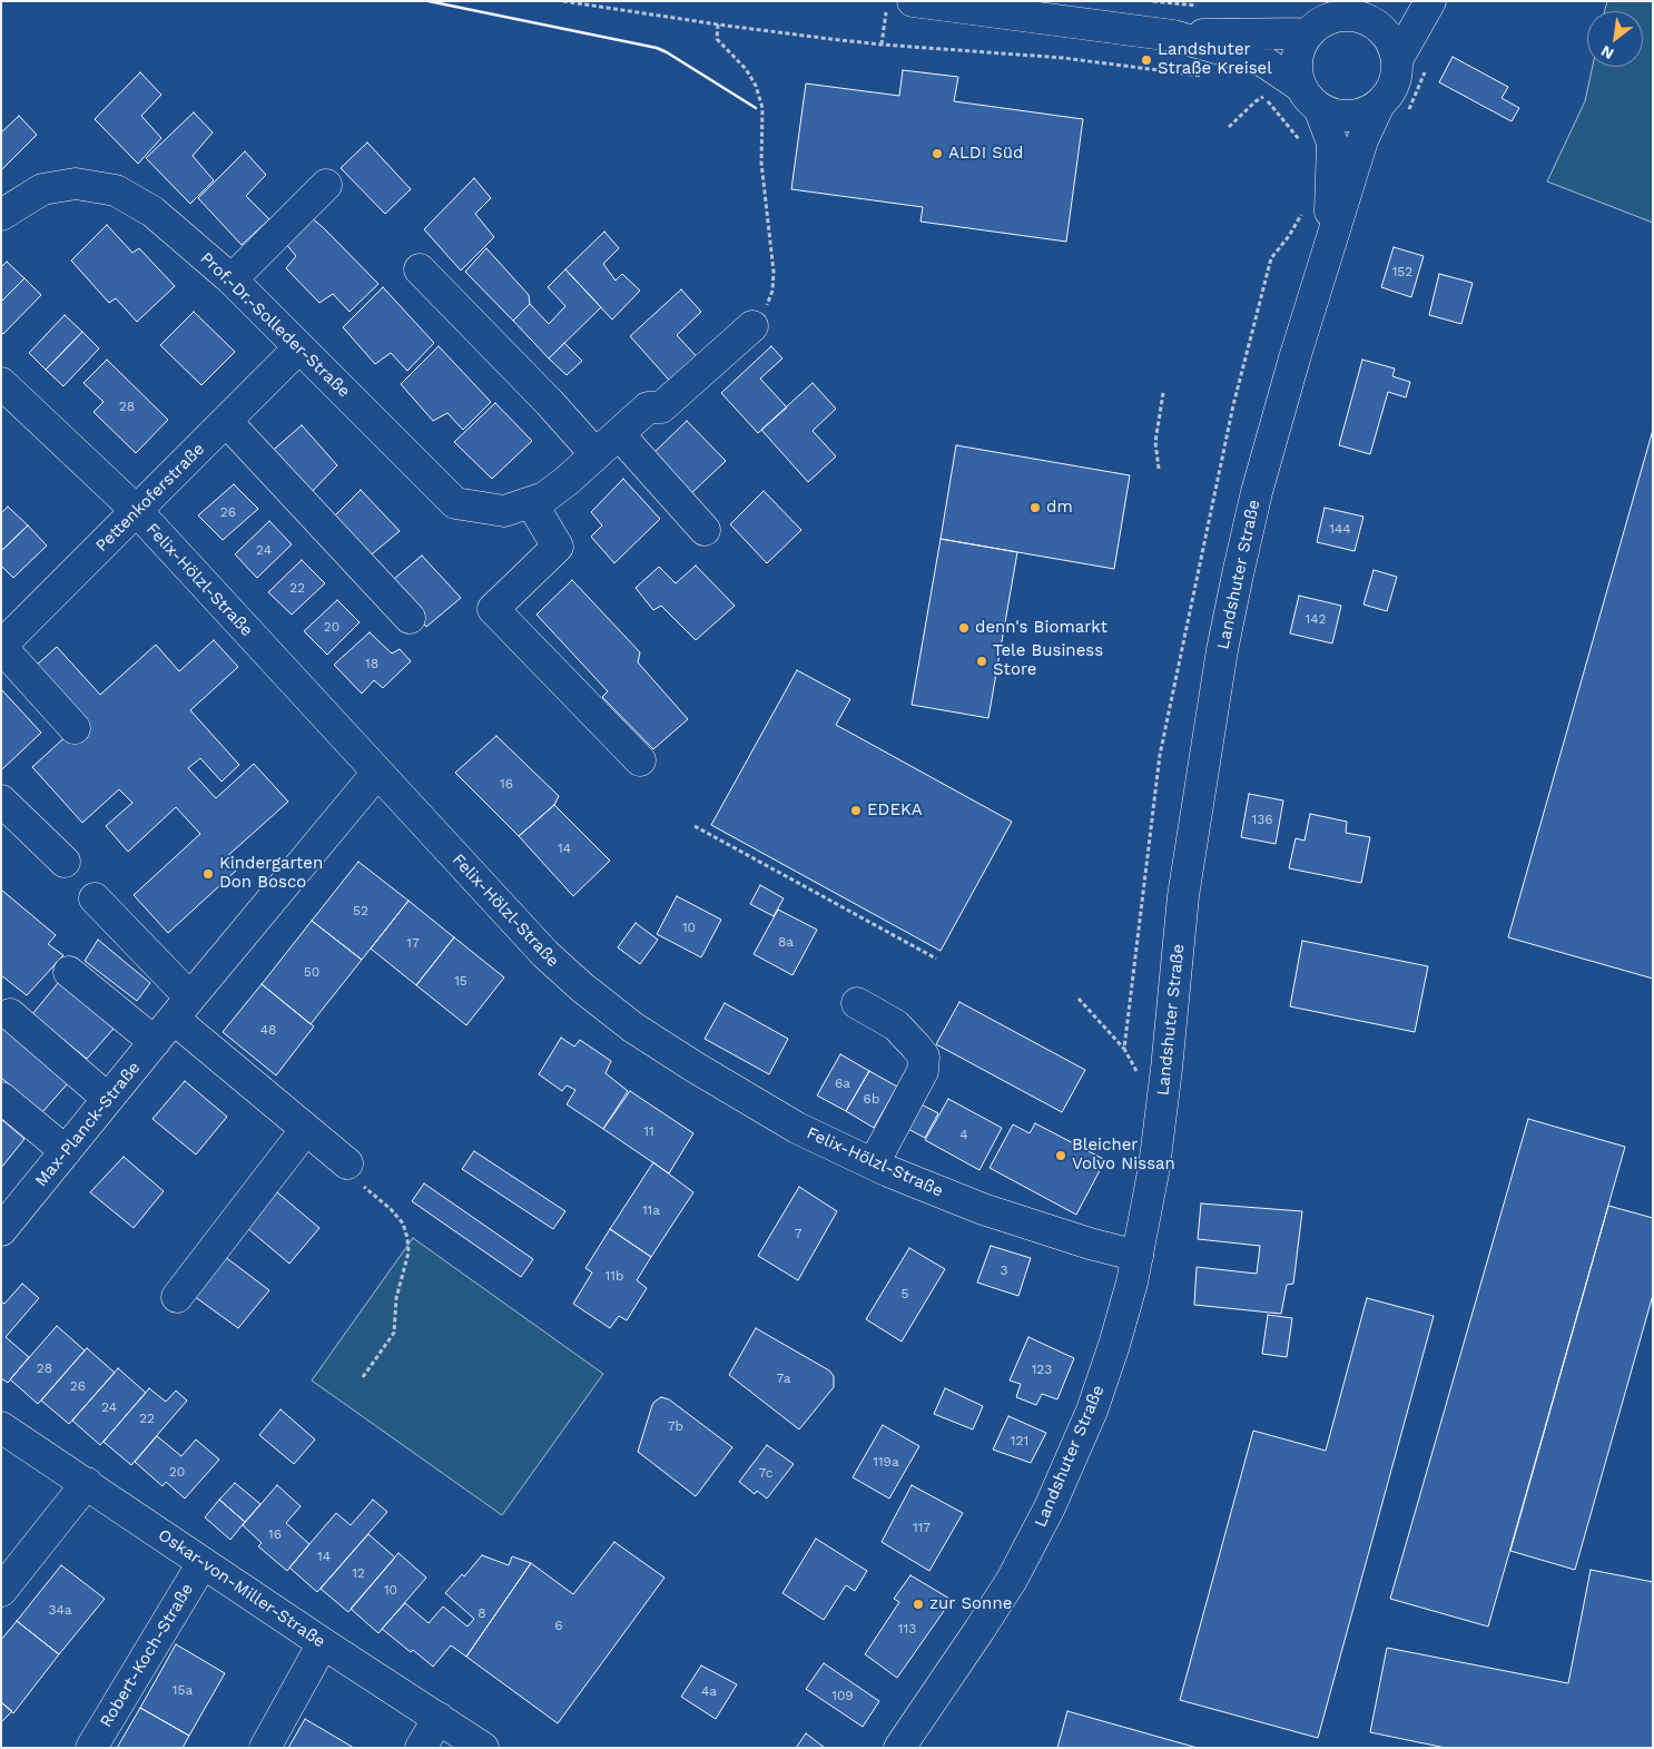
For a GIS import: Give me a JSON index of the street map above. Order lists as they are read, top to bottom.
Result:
{
  "streets": {
    "street": [
      "Prof.-Dr.-Solleder-Straße",
      "Pettenkoferstraße",
      "Landshuter Straße",
      "Felix-Hölzl-Straße",
      "Max-Planck-Straße",
      "Oskar-von-Miller-Straße",
      "Robert-Koch-Straße"
    ]
  },
  "crossings": [
    ["Prof.-Dr.-Solleder-Straße", "Pettenkoferstraße"],
    ["Pettenkoferstraße", "Felix-Hölzl-Straße"],
    ["Landshuter Straße", "Felix-Hölzl-Straße"],
    ["Felix-Hölzl-Straße", "Max-Planck-Straße"],
    ["Oskar-von-Miller-Straße", "Robert-Koch-Straße"]
  ],
  "places": [
    "Landshuter Straße Kreisel",
    "ALDI Süd",
    "dm",
    "denn's Biomarkt",
    "Tele Business Store",
    "EDEKA",
    "Kindergarten Don Bosco",
    "Bleicher Volvo Nissan",
    "zur Sonne"
  ],
  "house_numbers": [
    "152",
    "28",
    "26",
    "144",
    "24",
    "22",
    "142",
    "20",
    "18",
    "16",
    "136",
    "14",
    "52",
    "10",
    "8a",
    "17",
    "50",
    "15",
    "48",
    "6a",
    "6b",
    "11",
    "4",
    "11a",
    "7",
    "3",
    "11b",
    "5",
    "28",
    "123",
    "7a",
    "26",
    "24",
    "22",
    "7b",
    "121",
    "119a",
    "20",
    "7c",
    "117",
    "16",
    "14",
    "12",
    "10",
    "34a",
    "8",
    "6",
    "113",
    "15a",
    "4a",
    "109"
  ],
  "north": "bottom left"
}
